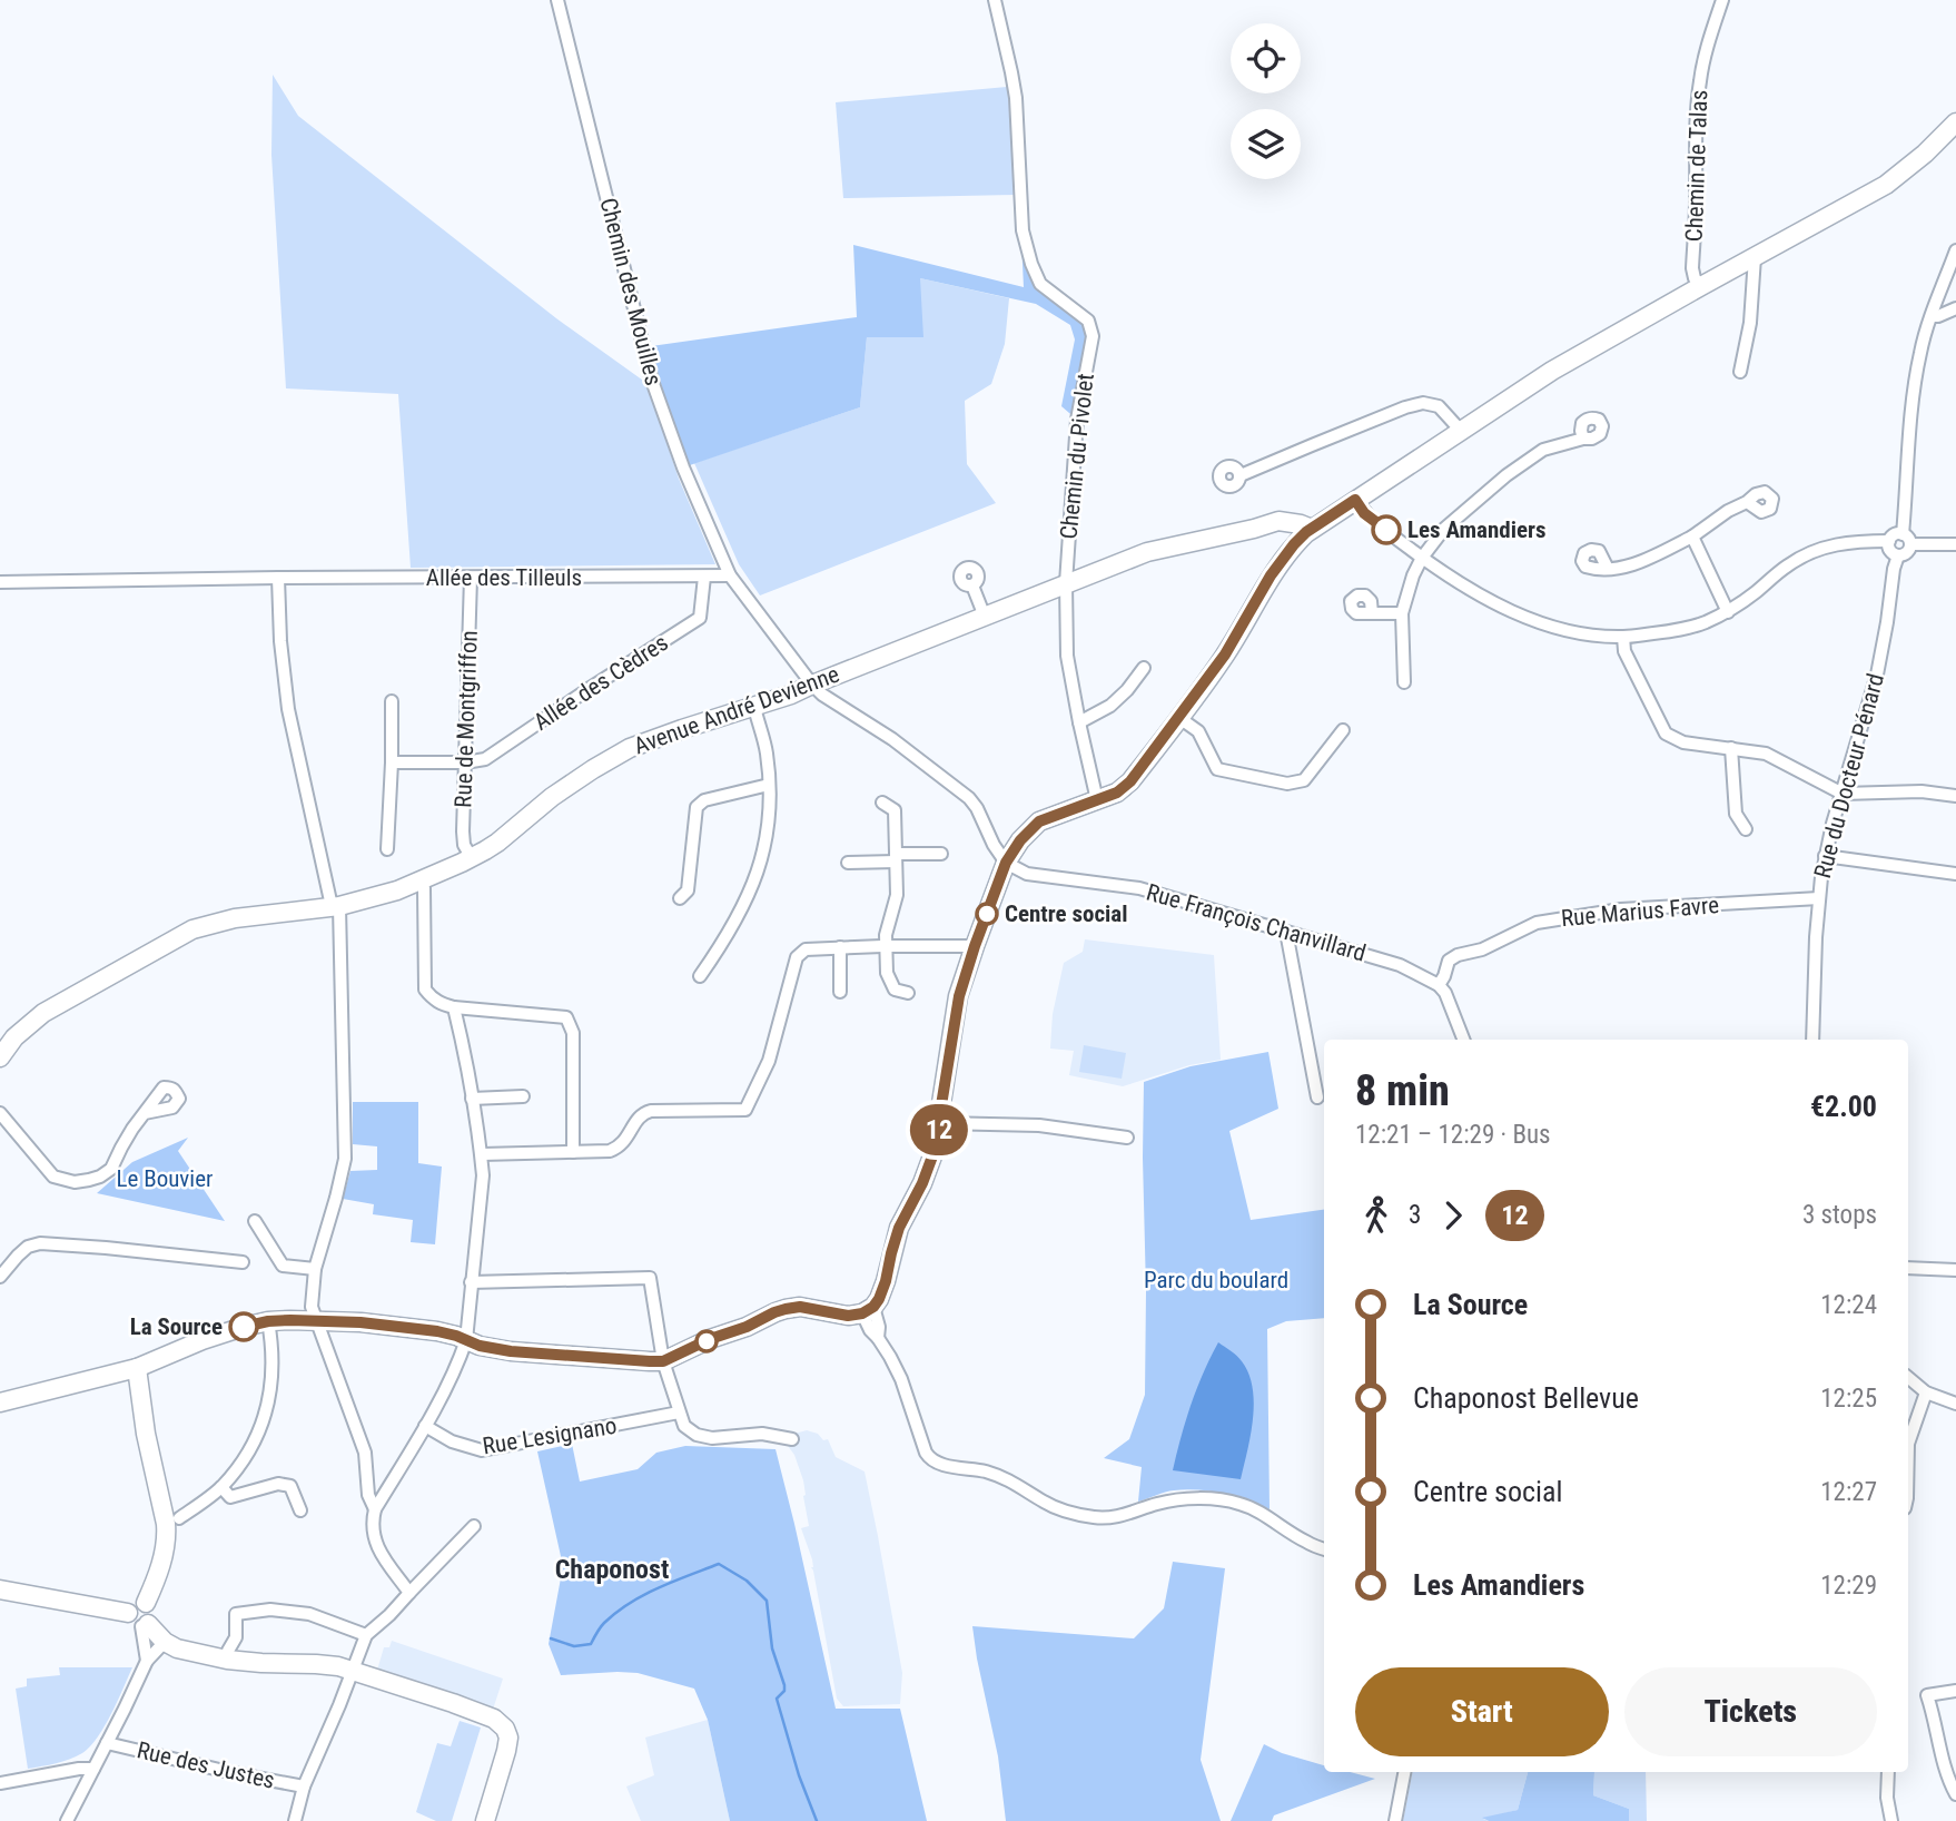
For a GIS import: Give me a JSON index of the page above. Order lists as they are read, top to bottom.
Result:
{
  "streets": {
    "main road": ["Avenue André Devienne"],
    "street": [
      "Chemin de Talas",
      "Chemin des Mouilles",
      "Chemin du Pivolet",
      "Allée des Tilleuls",
      "Allée des Cèdres",
      "Rue de Montgriffon",
      "Rue du Docteur Pénard",
      "Rue Marius Favre",
      "Rue François Chanvillard",
      "Rue Lesignano",
      "Rue des Justes"
    ]
  },
  "crossings": [
    ["Chemin des Mouilles", "Allée des Tilleuls"],
    ["Chemin des Mouilles", "Avenue André Devienne"],
    ["Chemin des Mouilles", "Rue François Chanvillard"],
    ["Chemin du Pivolet", "Avenue André Devienne"],
    ["Allée des Tilleuls", "Allée des Cèdres"],
    ["Allée des Tilleuls", "Rue de Montgriffon"],
    ["Allée des Cèdres", "Rue de Montgriffon"],
    ["Avenue André Devienne", "Rue de Montgriffon"],
    ["Rue du Docteur Pénard", "Rue Marius Favre"],
    ["Rue Marius Favre", "Rue François Chanvillard"]
  ],
  "districts": ["Chaponost"],
  "parks": ["Le Bouvier", "Parc du boulard"],
  "places": ["Les Amandiers", "Centre social", "La Source"],
  "lines": ["bus line 12"],
  "page": {
    "on_map": "12",
    "heading": ["8 min", "12:21 – 12:29 · Bus", "€2.00"],
    "legs": ["3", "12", "3 stops"],
    "list": [
      {
        "name": "La Source",
        "value": "12:24"
      },
      {
        "name": "Chaponost Bellevue",
        "value": "12:25"
      },
      {
        "name": "Centre social",
        "value": "12:27"
      },
      {
        "name": "Les Amandiers",
        "value": "12:29"
      }
    ],
    "buttons": ["Start", "Tickets"]
  }
}
